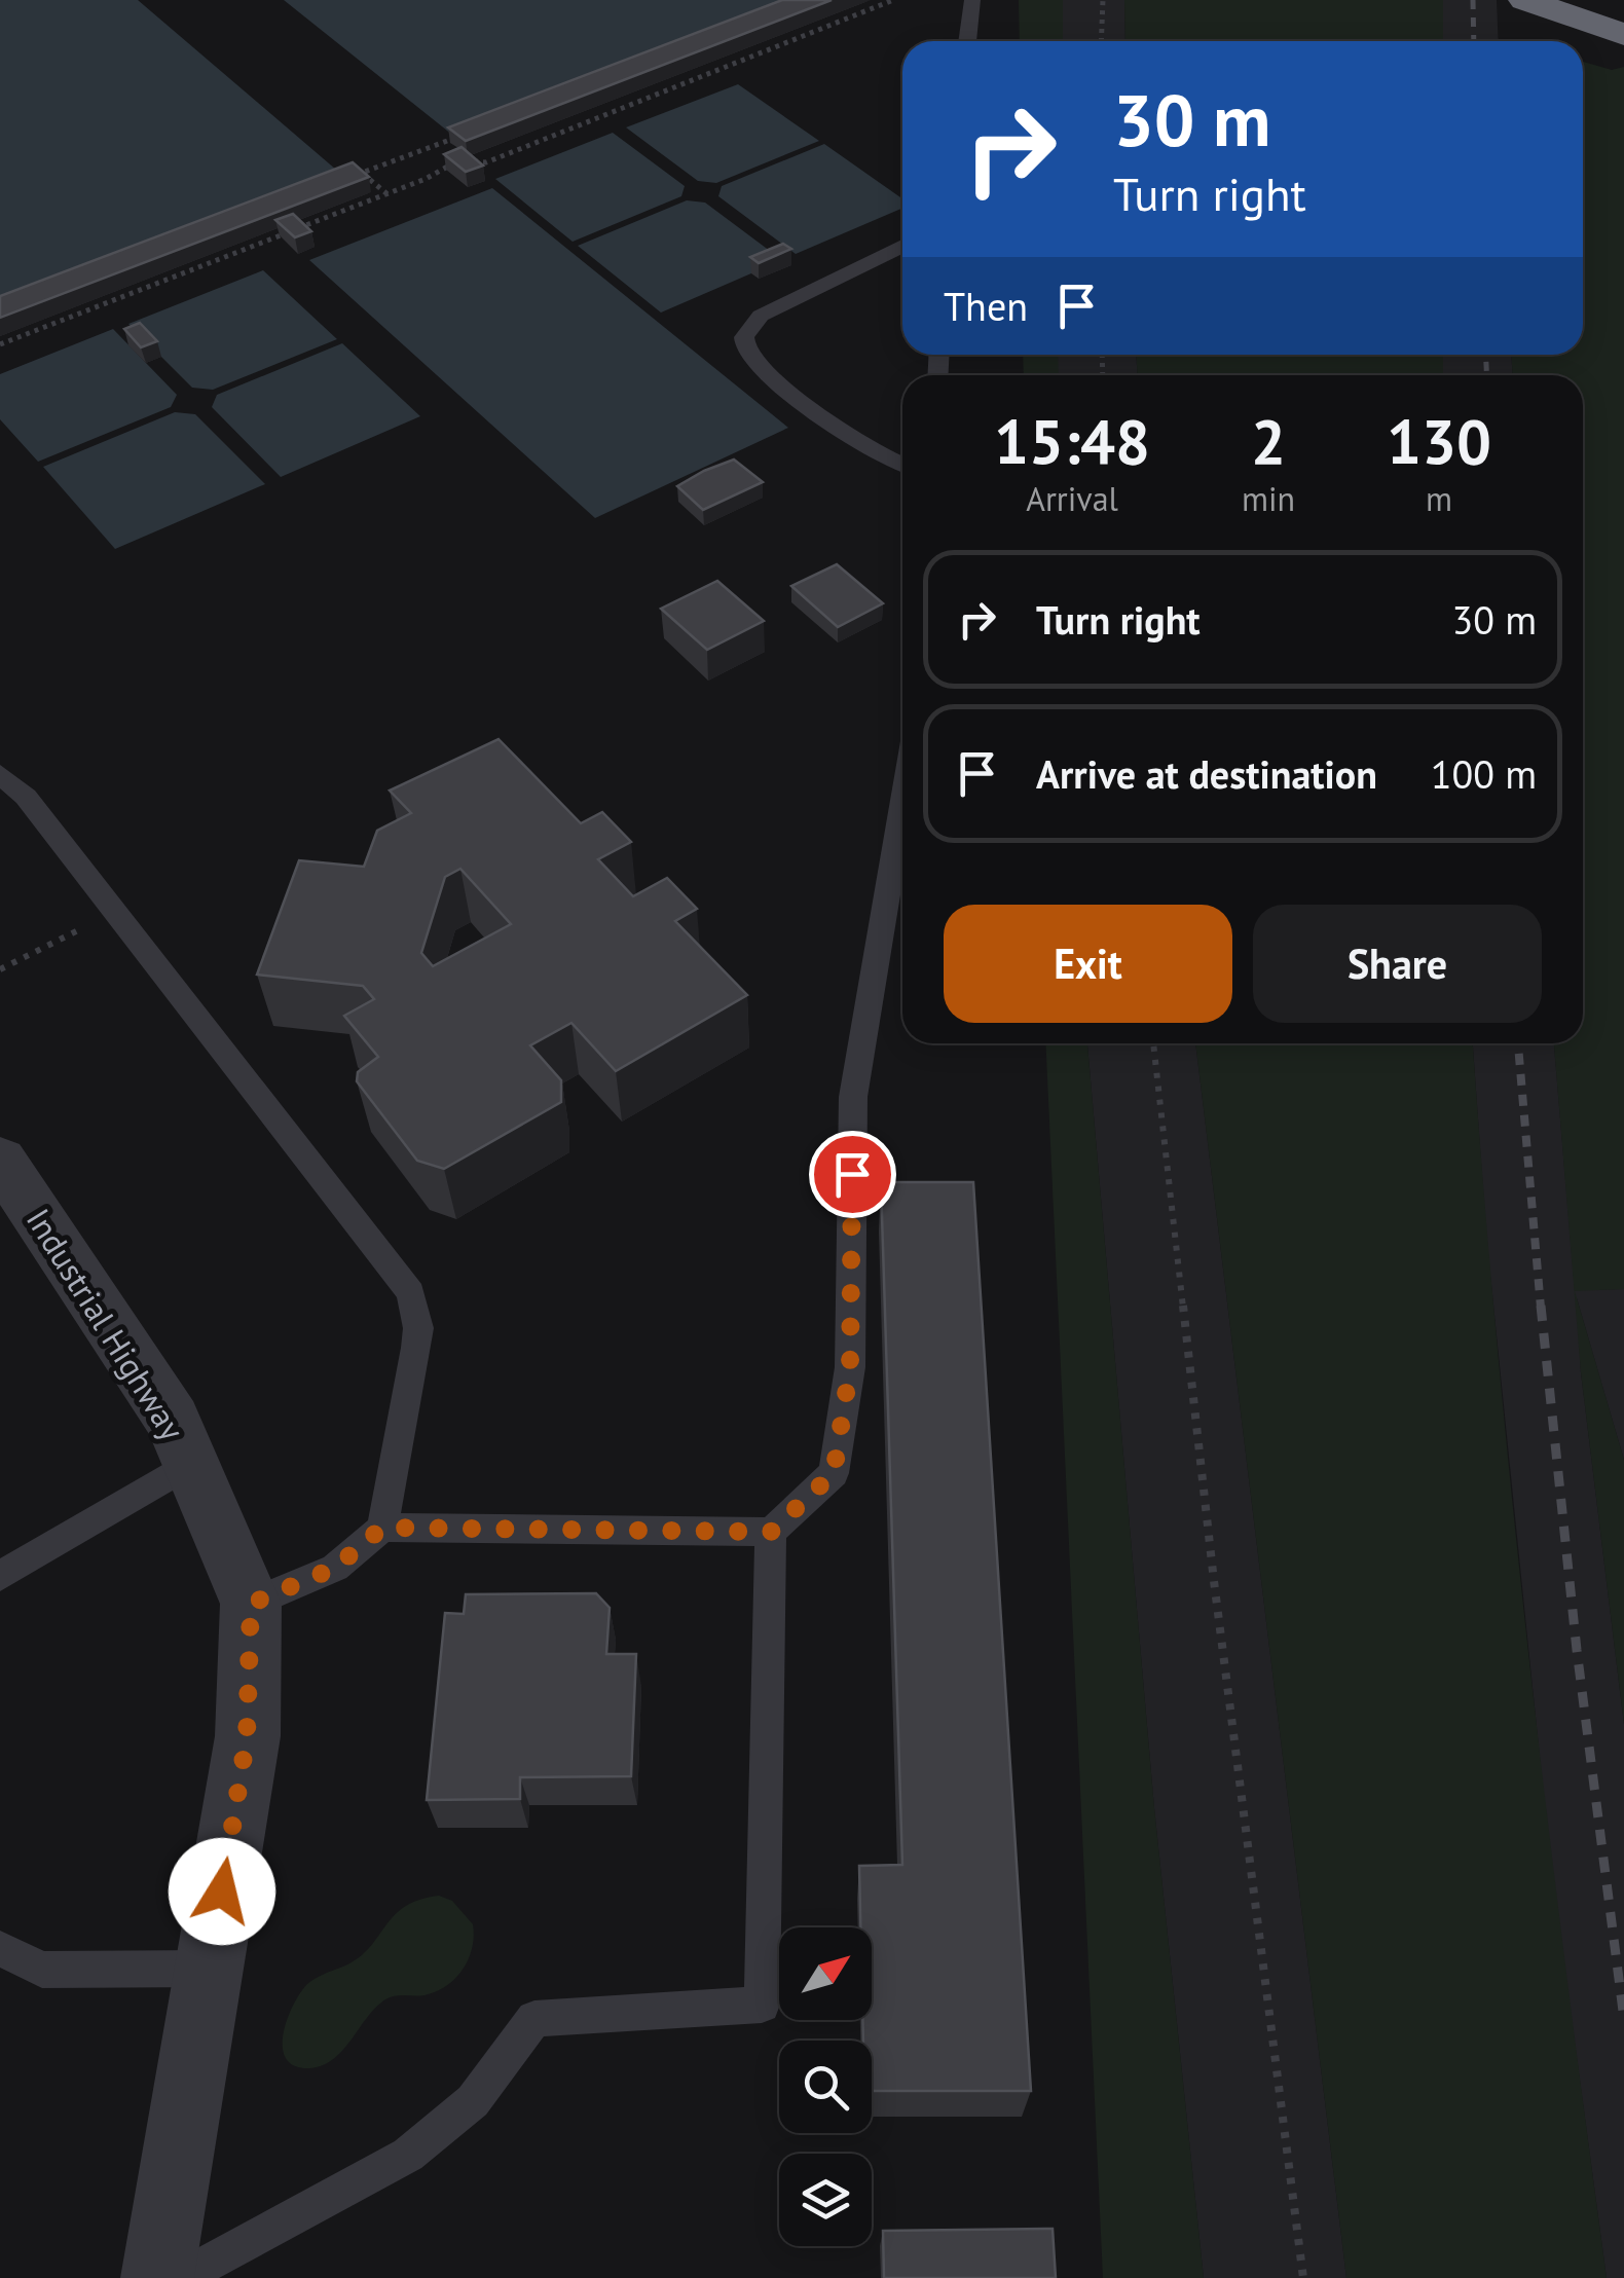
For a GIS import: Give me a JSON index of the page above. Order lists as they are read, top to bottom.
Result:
{
  "streets": {
    "street": ["Industrial Highway"]
  },
  "north": "top right",
  "page": {
    "turn": ["30 m", "Turn right"],
    "then": "Then",
    "eta": [
      "15:48",
      "Arrival",
      "2",
      "min",
      "130",
      "m"
    ],
    "list": [
      {
        "name": "Turn right",
        "value": "30 m"
      },
      {
        "name": "Arrive at destination",
        "value": "100 m"
      }
    ],
    "buttons": ["Exit", "Share"]
  }
}
